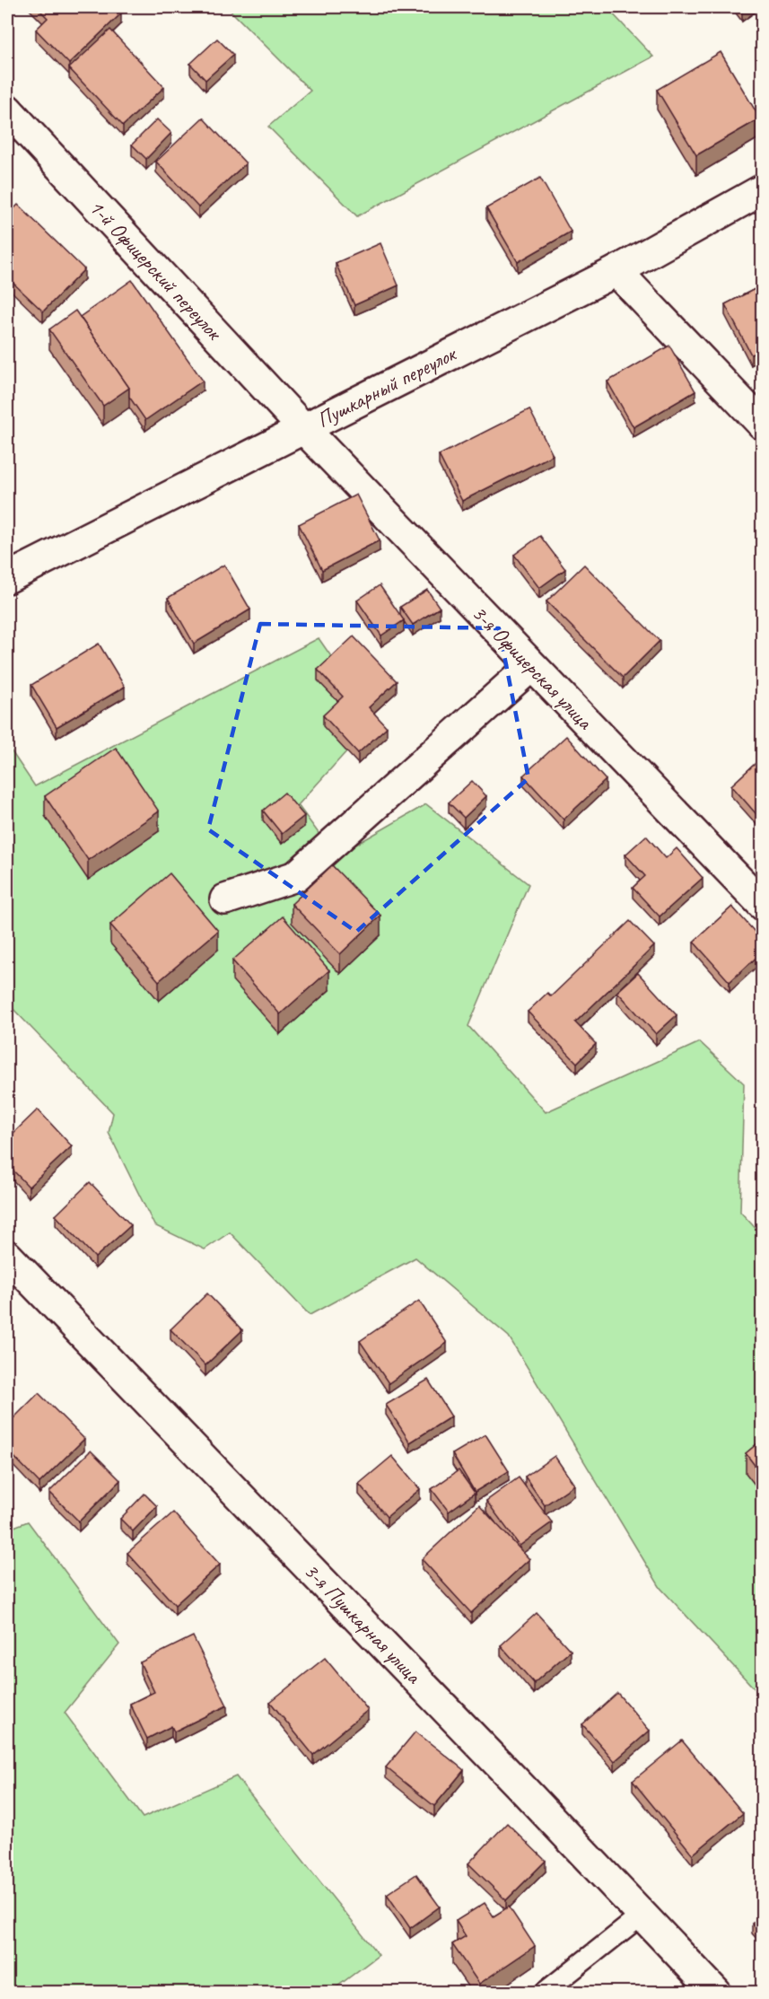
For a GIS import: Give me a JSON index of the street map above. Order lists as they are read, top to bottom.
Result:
{
  "streets": {
    "street": [
      "1-й Офицерский переулок",
      "Пушкарный переулок",
      "3-я Офицерская улица",
      "3-я Пушкарная улица"
    ]
  },
  "crossings": [
    ["1-й Офицерский переулок", "Пушкарный переулок"],
    ["1-й Офицерский переулок", "3-я Офицерская улица"],
    ["Пушкарный переулок", "3-я Офицерская улица"]
  ]
}
